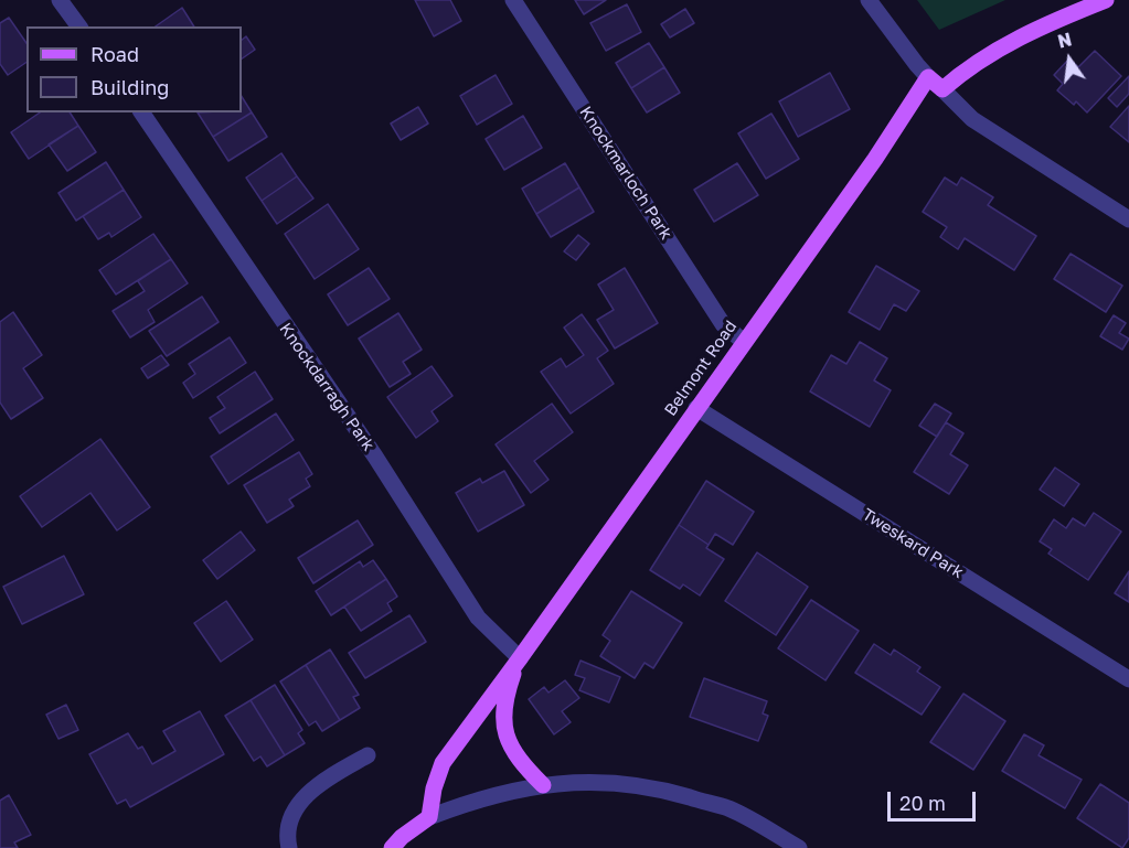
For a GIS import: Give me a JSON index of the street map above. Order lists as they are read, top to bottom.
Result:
{
  "streets": {
    "main road": ["Belmont Road"],
    "street": ["Knockmarloch Park", "Knockdarragh Park", "Tweskard Park"]
  },
  "crossings": [
    ["Knockmarloch Park", "Belmont Road"],
    ["Belmont Road", "Knockdarragh Park"],
    ["Belmont Road", "Tweskard Park"]
  ],
  "legend": ["Road", "Building"],
  "scale_bar": "20 m",
  "north": "top"
}
